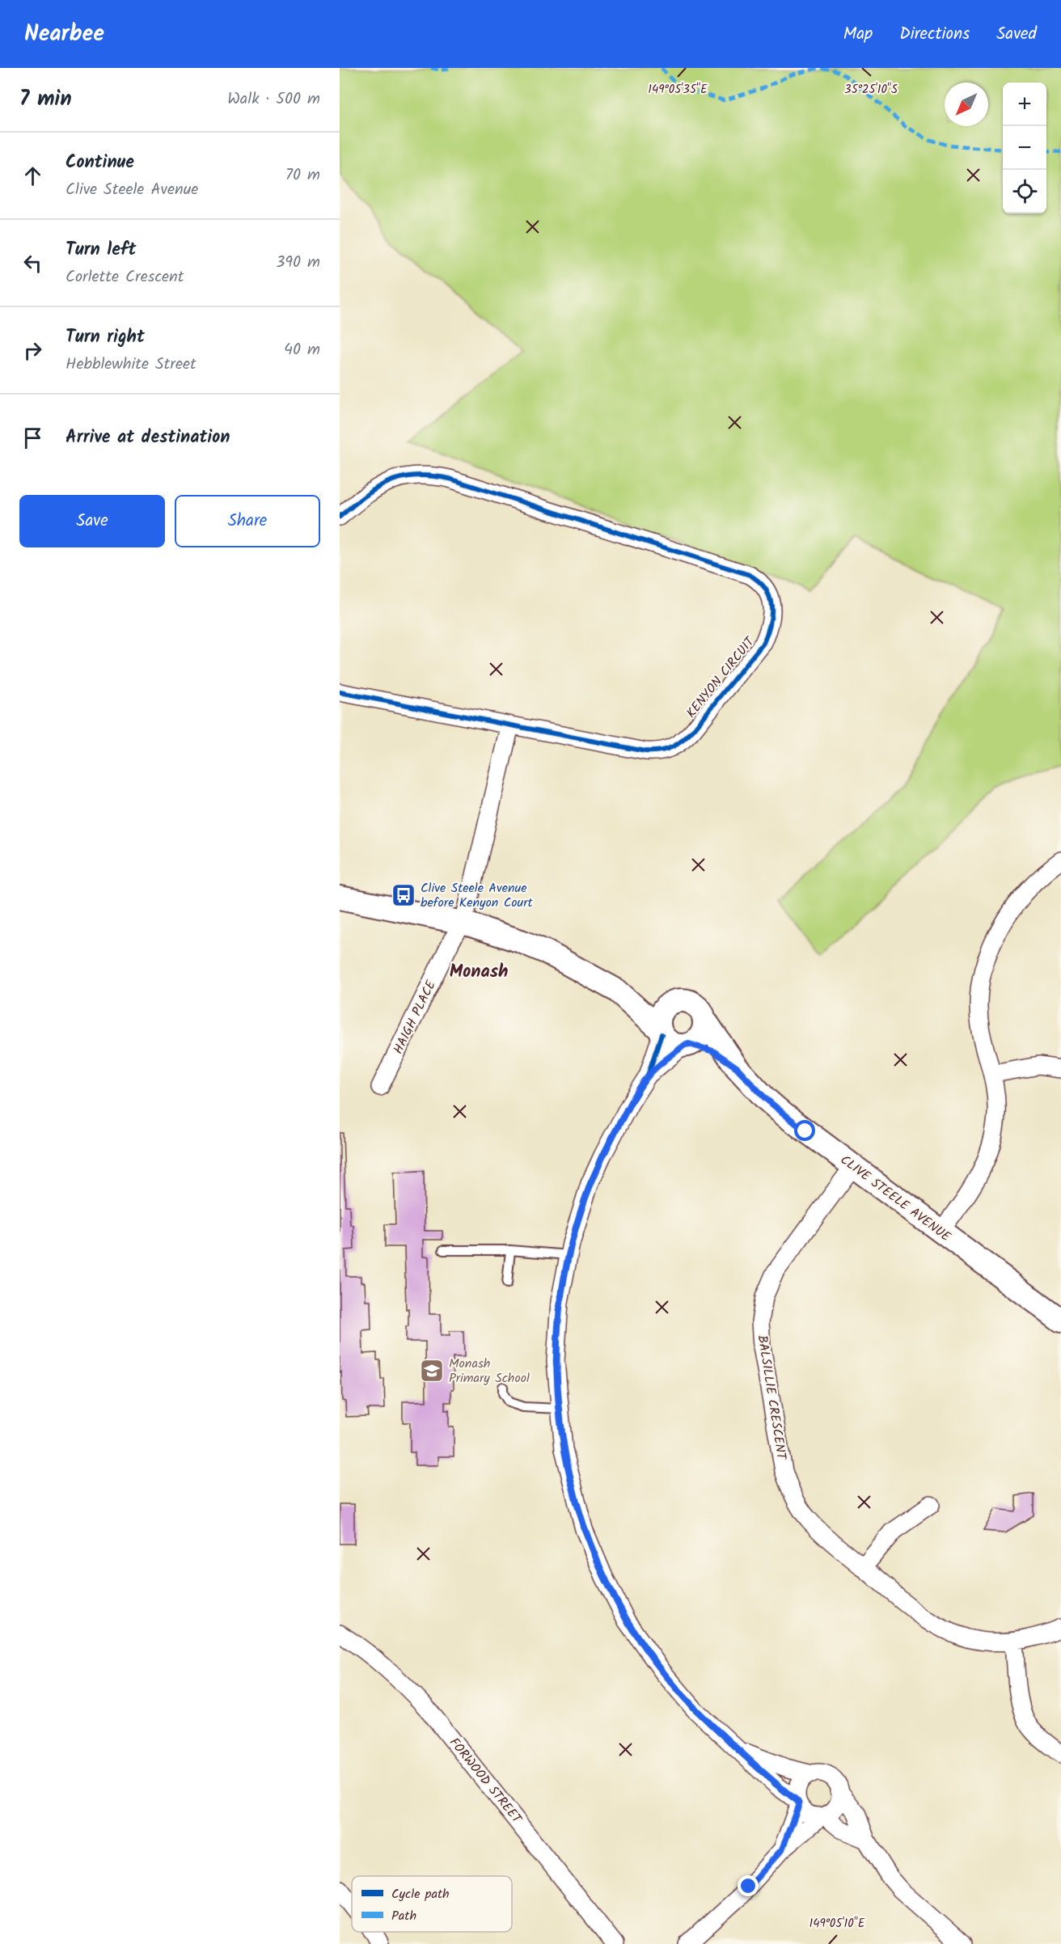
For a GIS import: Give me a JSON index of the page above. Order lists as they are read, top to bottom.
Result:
{
  "streets": {
    "street": [
      "KENYON CIRCUIT",
      "HAIGH PLACE",
      "CLIVE STEELE AVENUE",
      "BALSILLIE CRESCENT",
      "FORWOOD STREET"
    ]
  },
  "crossings": [
    ["CLIVE STEELE AVENUE", "BALSILLIE CRESCENT"]
  ],
  "districts": ["Monash"],
  "places": {
    "bus stop": ["Clive Steele Avenue before Kenyon Court"],
    "school or university": ["Monash Primary School"]
  },
  "legend": ["Cycle path", "Path"],
  "north": "bottom left",
  "page": {
    "header": "Nearbee",
    "nav": ["Map", "Directions", "Saved"],
    "heading": ["7 min", "Walk · 500 m"],
    "map_buttons": ["+", "−"],
    "list": [
      ["Continue", "Clive Steele Avenue", "70 m"],
      ["Turn left", "Corlette Crescent", "390 m"],
      ["Turn right", "Hebblewhite Street", "40 m"],
      "Arrive at destination"
    ],
    "buttons": ["Save", "Share"]
  },
  "coordinates": ["35°25'10\"S", "149°05'35\"E", "149°05'10\"E"]
}
